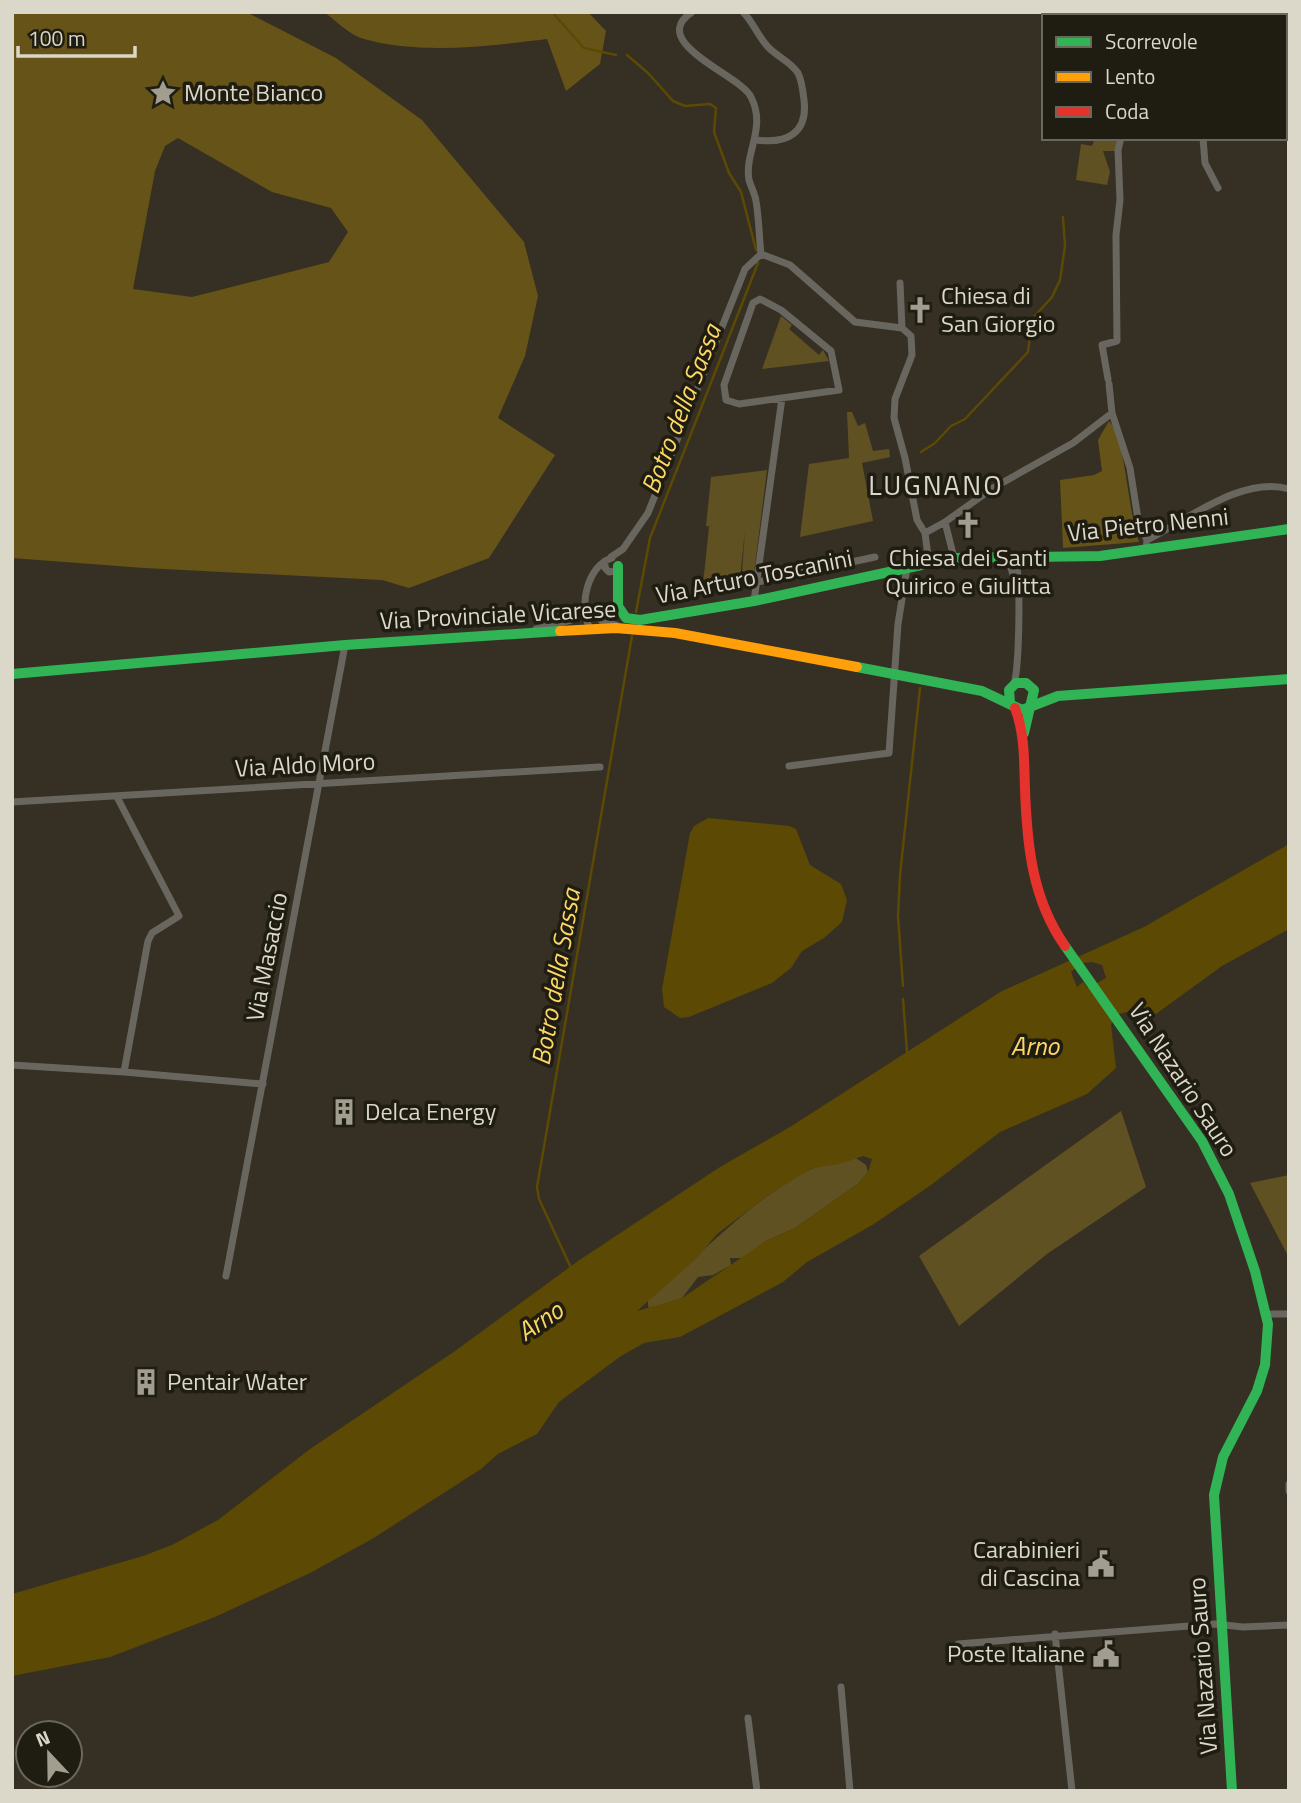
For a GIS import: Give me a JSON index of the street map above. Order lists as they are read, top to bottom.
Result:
{
  "streets": {
    "main road": [
      "Via Pietro Nenni",
      "Via Arturo Toscanini",
      "Via Provinciale Vicarese",
      "Via Nazario Sauro"
    ],
    "street": ["Via Aldo Moro", "Via Masaccio"]
  },
  "crossings": [
    ["Via Pietro Nenni", "Via Arturo Toscanini"],
    ["Via Provinciale Vicarese", "Via Masaccio"],
    ["Via Provinciale Vicarese", "Via Nazario Sauro"],
    ["Via Aldo Moro", "Via Masaccio"]
  ],
  "districts": ["LUGNANO"],
  "water": ["Botro della Sassa", "Arno"],
  "places": {
    "place": ["Monte Bianco"],
    "church": ["Chiesa di San Giorgio", "Chiesa dei Santi Quirico e Giulitta"],
    "building": ["Delca Energy", "Pentair Water"],
    "public building": ["Carabinieri di Cascina", "Poste Italiane"]
  },
  "legend": ["Scorrevole", "Lento", "Coda"],
  "scale_bar": "100 m",
  "north": "top"
}
